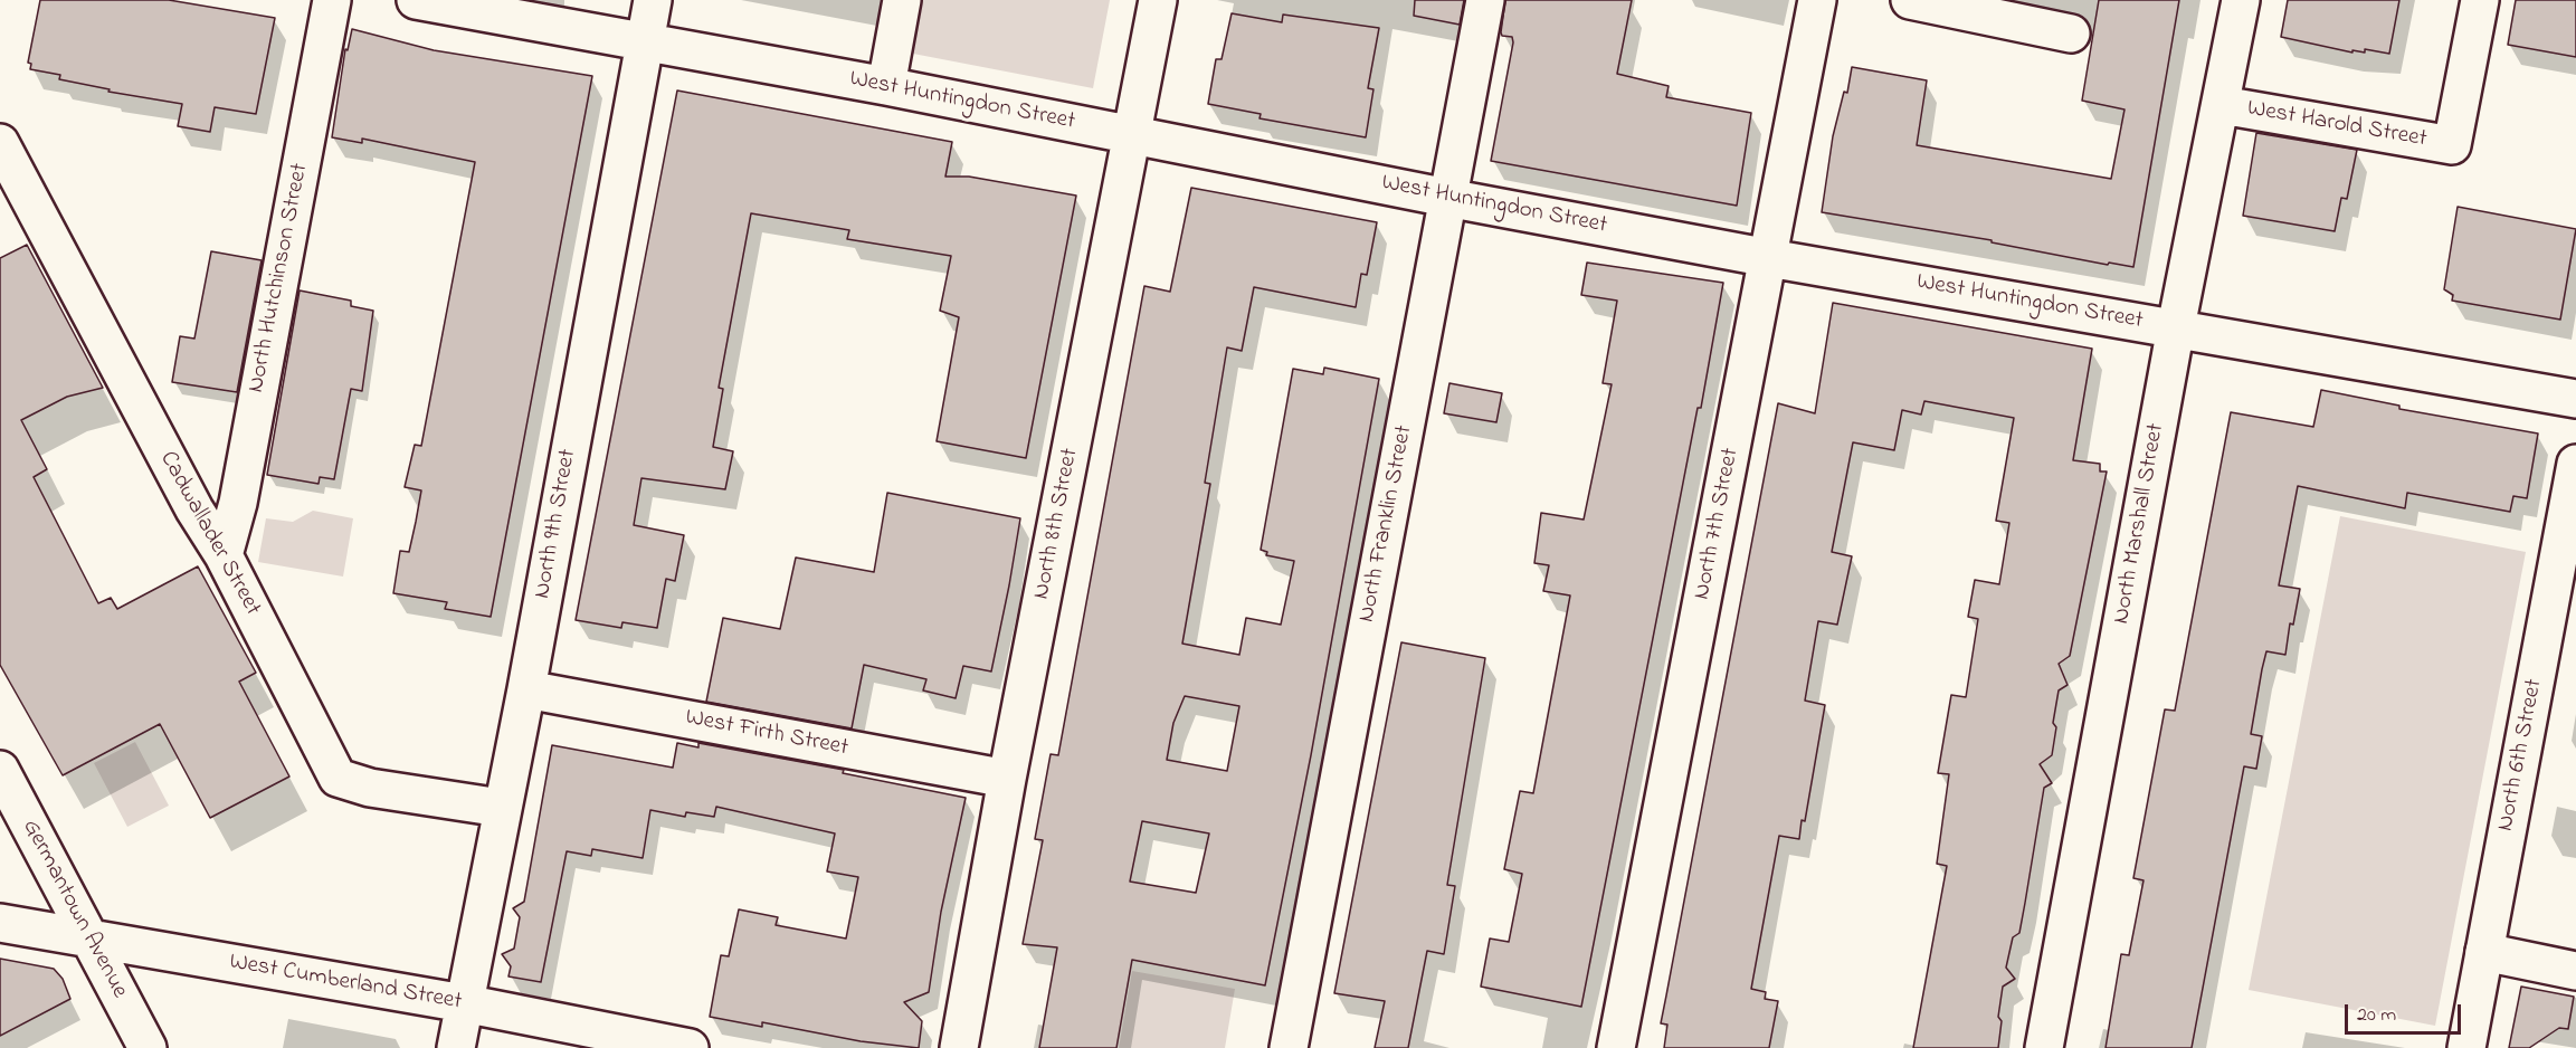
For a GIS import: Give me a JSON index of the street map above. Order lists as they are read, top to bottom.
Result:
{
  "streets": {
    "street": [
      "West Huntingdon Street",
      "West Harold Street",
      "North Hutchinson Street",
      "North 9th Street",
      "North 8th Street",
      "North Franklin Street",
      "North 7th Street",
      "North Marshall Street",
      "Cadwallader Street",
      "West Firth Street",
      "North 6th Street",
      "Germantown Avenue",
      "West Cumberland Street"
    ]
  },
  "crossings": [
    ["West Huntingdon Street", "North 9th Street"],
    ["West Huntingdon Street", "North 8th Street"],
    ["West Huntingdon Street", "North Franklin Street"],
    ["West Huntingdon Street", "North 7th Street"],
    ["West Huntingdon Street", "North Marshall Street"],
    ["West Harold Street", "North Marshall Street"],
    ["North Hutchinson Street", "Cadwallader Street"],
    ["North 9th Street", "Cadwallader Street"],
    ["North 9th Street", "West Firth Street"],
    ["North 9th Street", "West Cumberland Street"],
    ["North 8th Street", "West Firth Street"],
    ["Germantown Avenue", "West Cumberland Street"]
  ],
  "scale_bar": "20 m"
}
